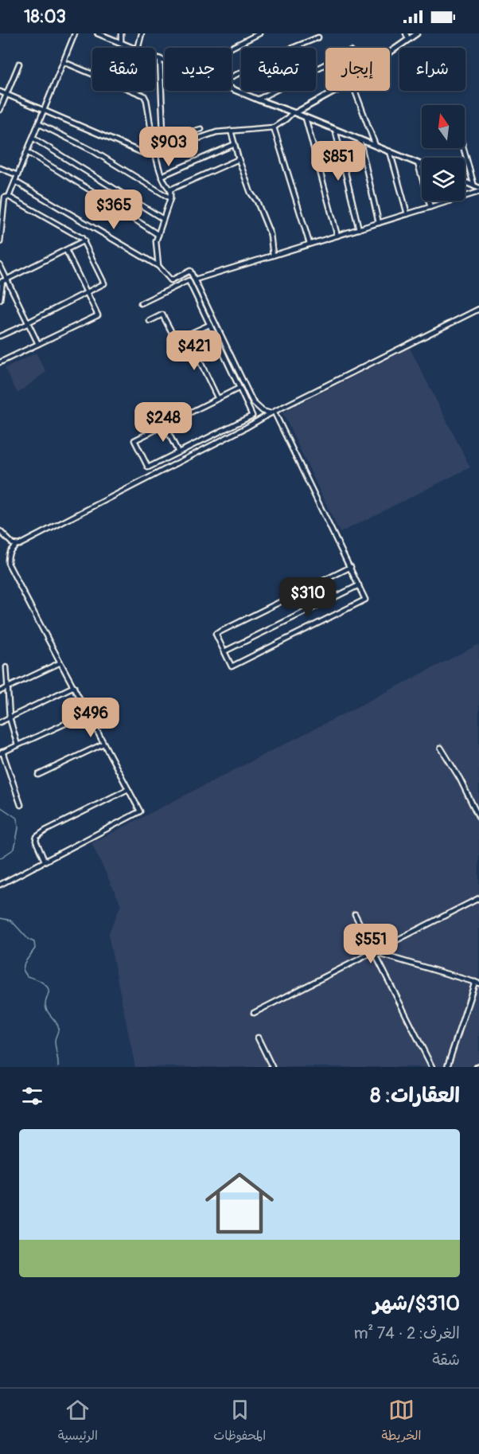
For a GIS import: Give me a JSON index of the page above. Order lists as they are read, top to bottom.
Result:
{
  "north": "top",
  "page": {
    "status": "18:03",
    "chip": [
      "شراء",
      "إيجار",
      "تصفية",
      "جديد",
      "شقة"
    ],
    "price": [
      "$903",
      "$851",
      "$365",
      "$421",
      "$248",
      "$310",
      "$496",
      "$551"
    ],
    "heading": "العقارات: 8",
    "list": [
      {
        "name": "$310/شهر",
        "note": "الغرف: 2 · 74 m² · شقة"
      }
    ],
    "tabs": ["الخريطة", "المحفوظات", "الرئيسية"]
  }
}
